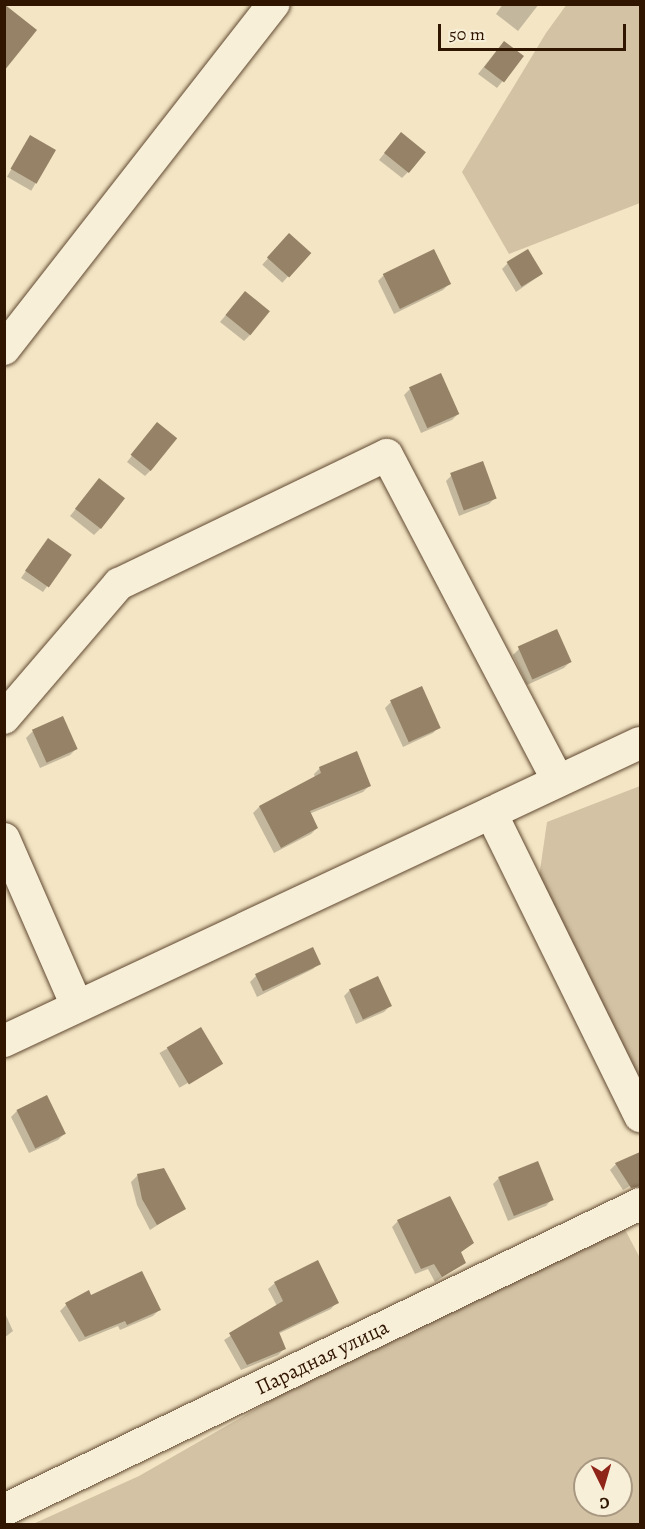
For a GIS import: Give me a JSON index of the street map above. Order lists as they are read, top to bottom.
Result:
{
  "streets": {
    "street": ["Парадная улица"]
  },
  "scale_bar": "50 m",
  "north": "bottom"
}
